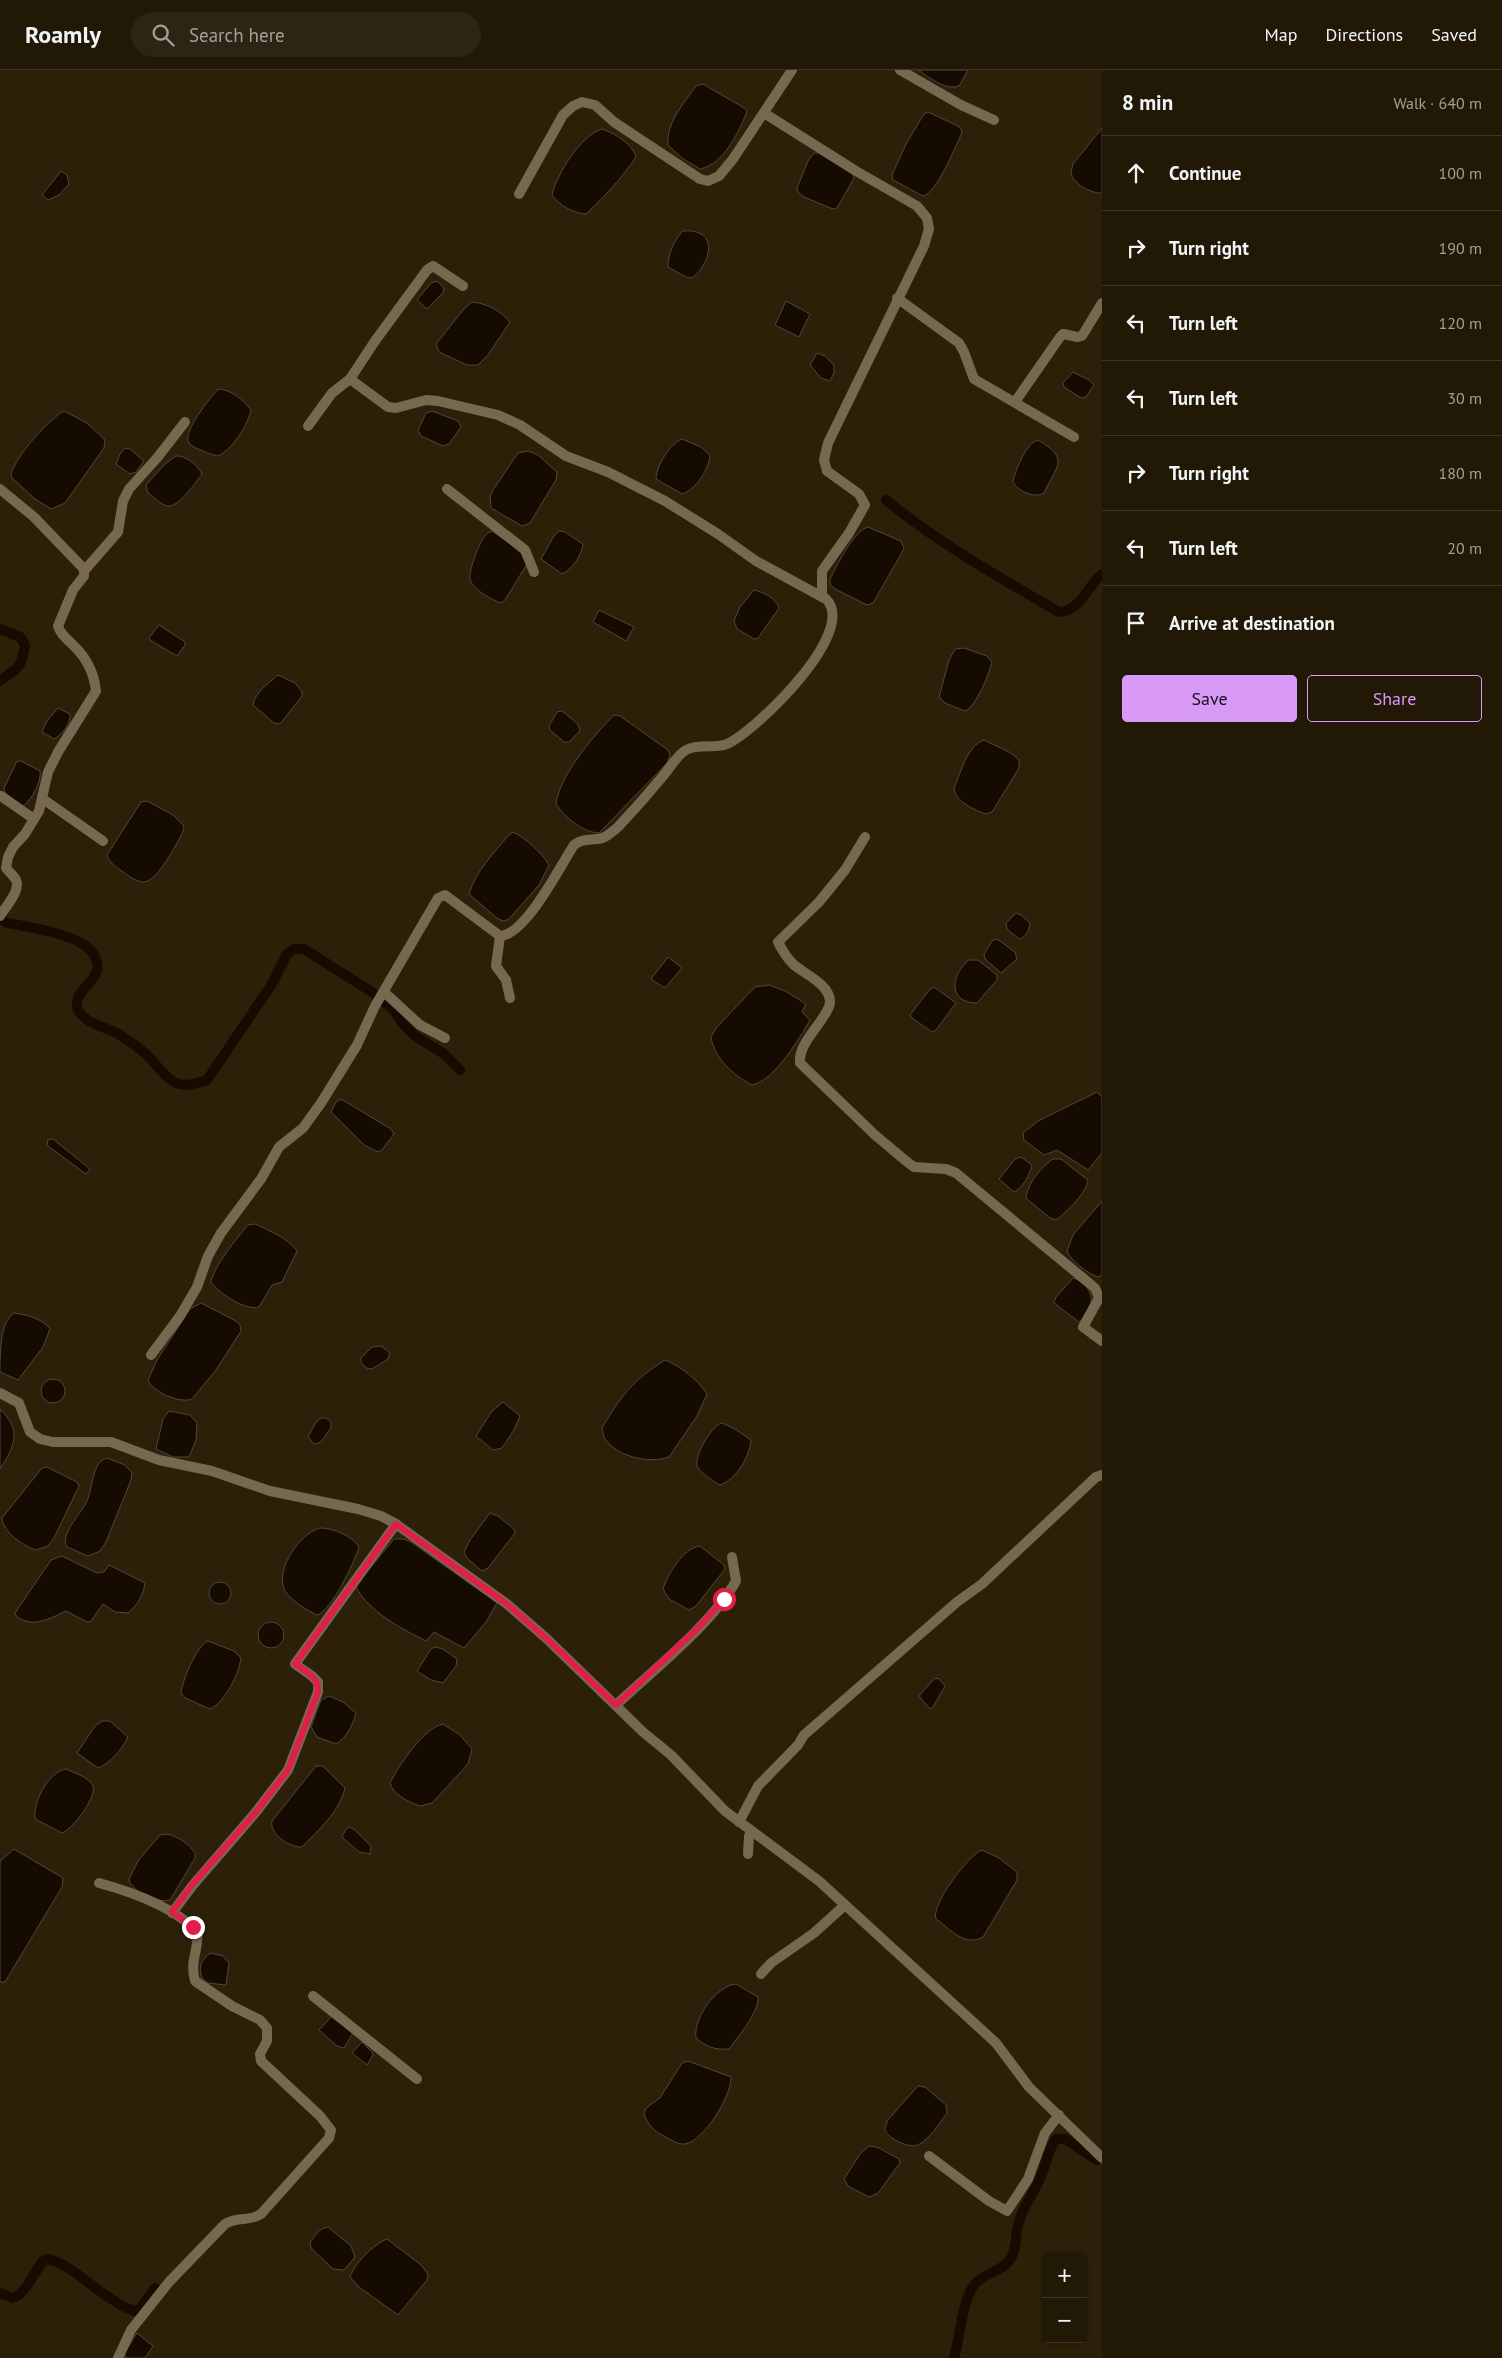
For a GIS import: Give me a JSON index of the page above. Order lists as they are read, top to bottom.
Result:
{
  "page": {
    "header": "Roamly",
    "search": "Search here",
    "nav": ["Map", "Directions", "Saved"],
    "heading": ["8 min", "Walk · 640 m"],
    "list": [
      ["Continue", "100 m"],
      ["Turn right", "190 m"],
      ["Turn left", "120 m"],
      ["Turn left", "30 m"],
      ["Turn right", "180 m"],
      ["Turn left", "20 m"],
      "Arrive at destination"
    ],
    "buttons": ["Save", "Share"],
    "map_buttons": ["+", "−"]
  }
}
